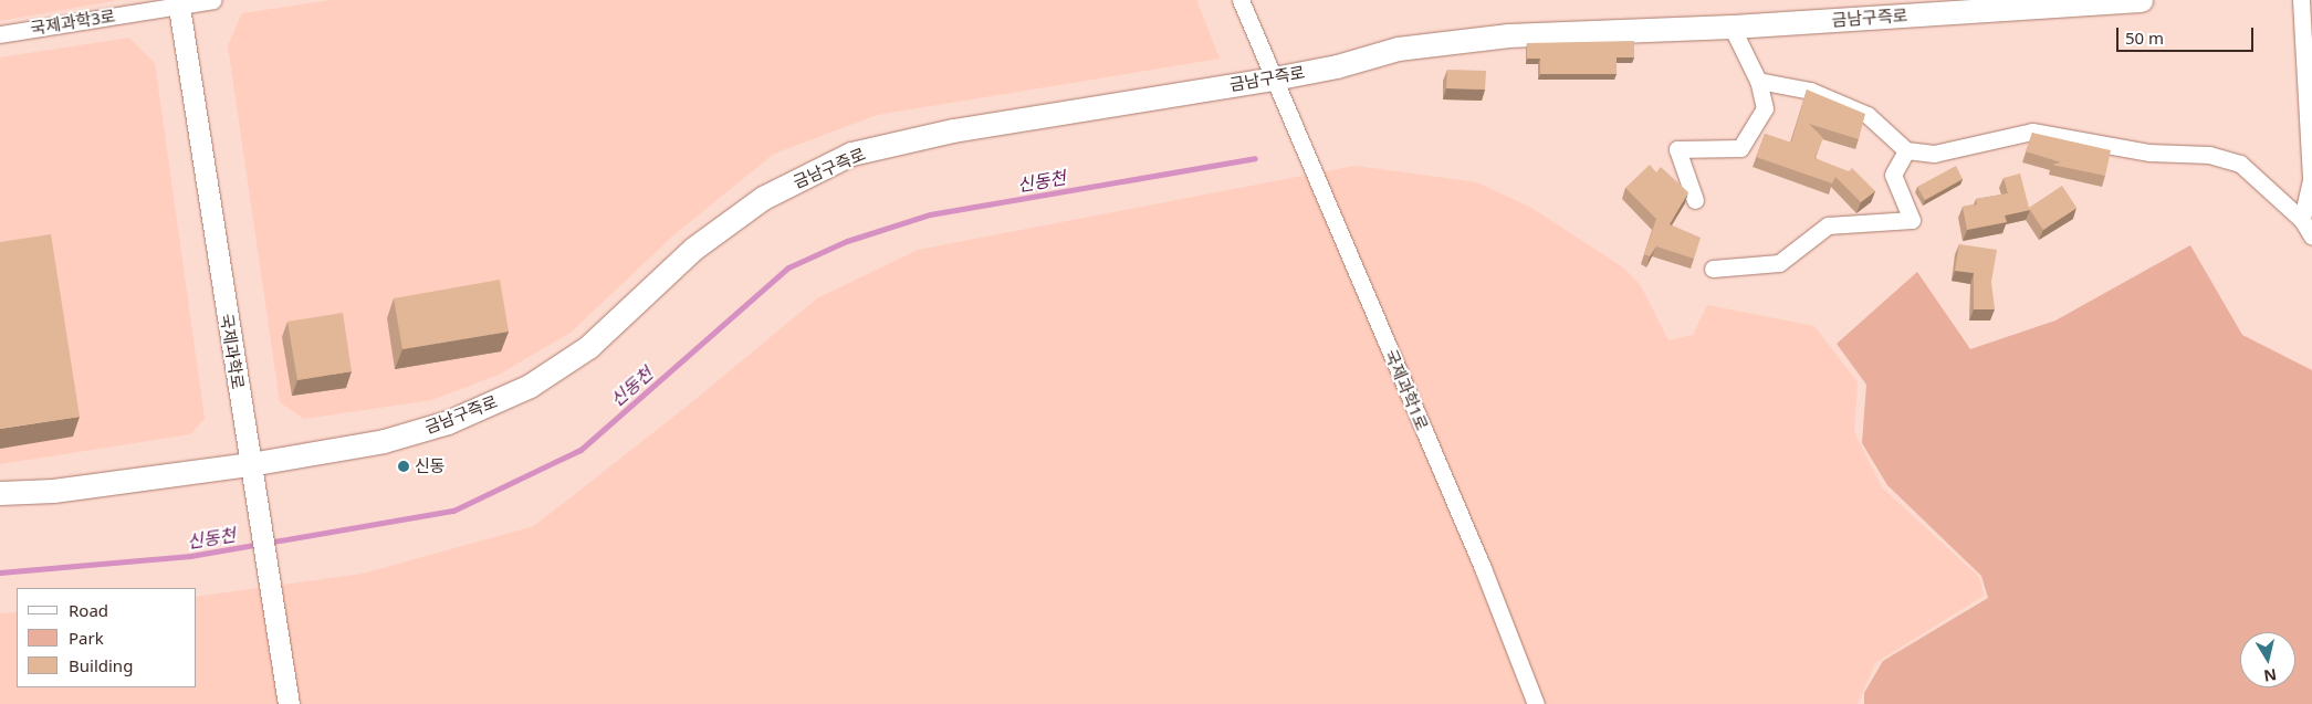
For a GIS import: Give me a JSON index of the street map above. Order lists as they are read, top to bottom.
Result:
{
  "streets": {
    "main road": ["금남구즉로"],
    "street": ["국제과학3로", "국제과학로", "국제과학1로"]
  },
  "crossings": [
    ["금남구즉로", "국제과학로"],
    ["금남구즉로", "국제과학1로"],
    ["국제과학3로", "국제과학로"]
  ],
  "water": ["신동천"],
  "places": ["신동"],
  "legend": ["Road", "Park", "Building"],
  "scale_bar": "50 m",
  "north": "bottom"
}
